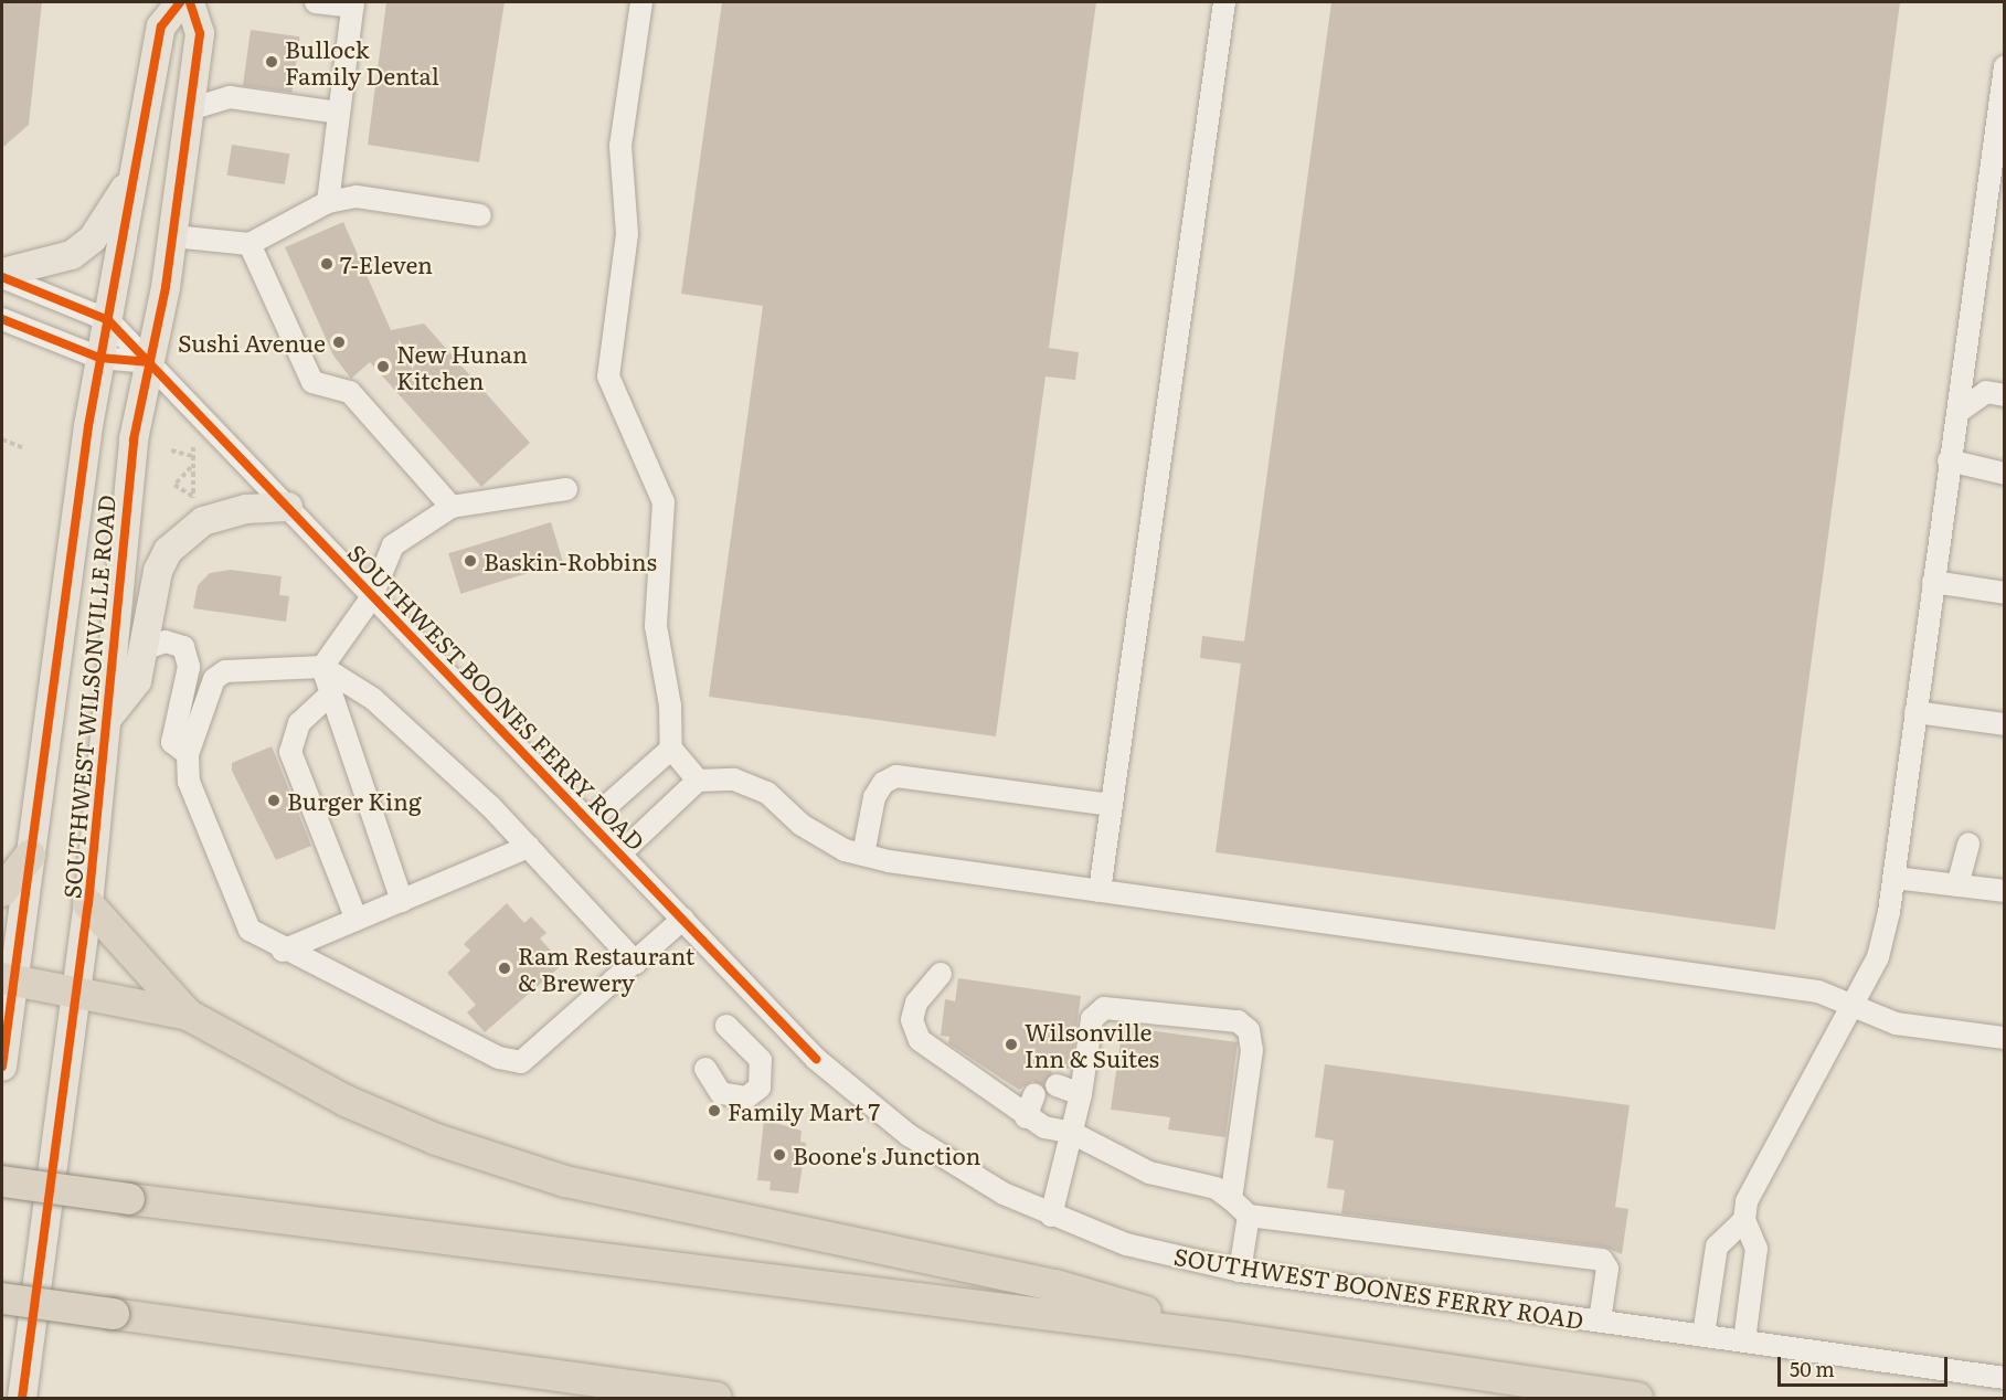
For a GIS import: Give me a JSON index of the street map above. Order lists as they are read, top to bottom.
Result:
{
  "streets": {
    "main road": ["SOUTHWEST WILSONVILLE ROAD"],
    "street": ["SOUTHWEST BOONES FERRY ROAD"]
  },
  "crossings": [
    ["SOUTHWEST WILSONVILLE ROAD", "SOUTHWEST BOONES FERRY ROAD"]
  ],
  "places": [
    "Bullock Family Dental",
    "7-Eleven",
    "Sushi Avenue",
    "New Hunan Kitchen",
    "Baskin-Robbins",
    "Burger King",
    "Ram Restaurant & Brewery",
    "Wilsonville Inn & Suites",
    "Family Mart 7",
    "Boone's Junction"
  ],
  "scale_bar": "50 m"
}
